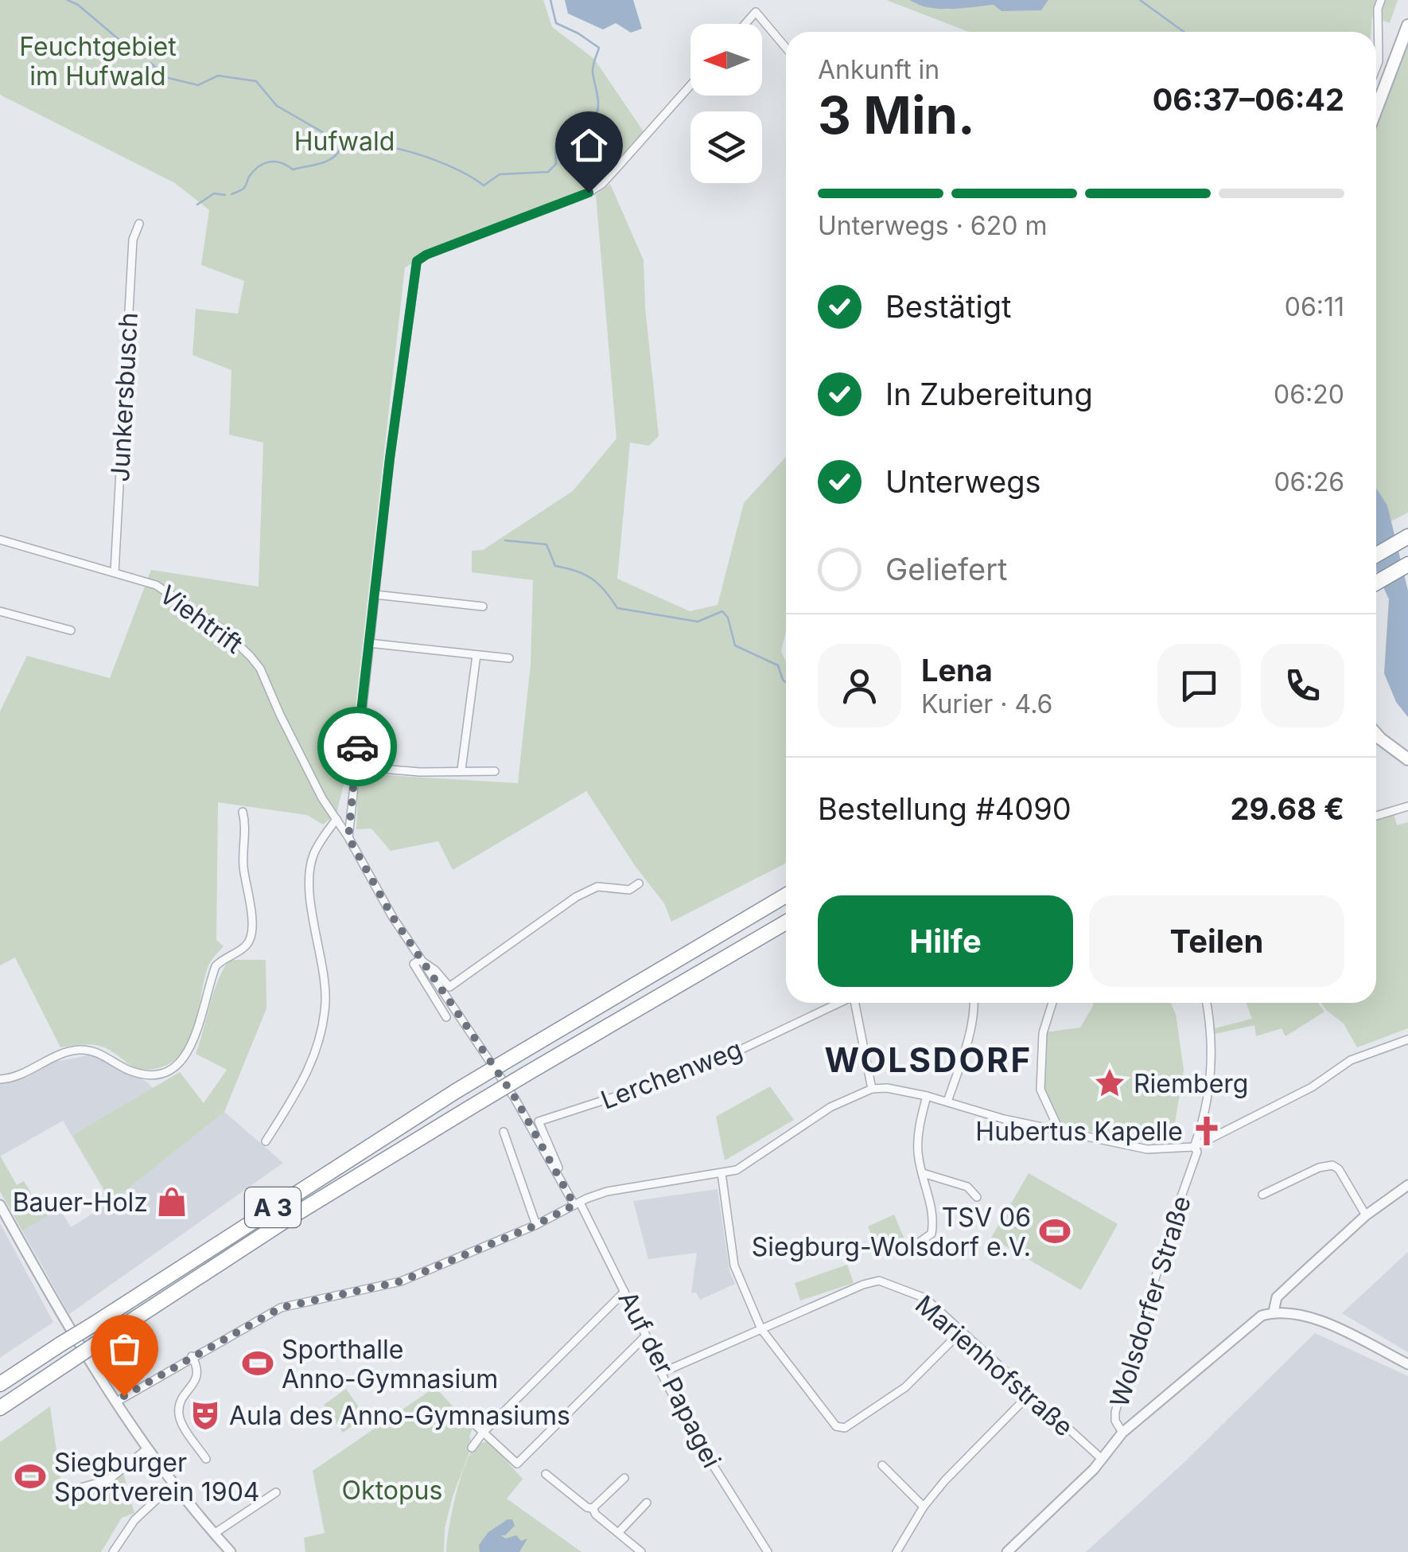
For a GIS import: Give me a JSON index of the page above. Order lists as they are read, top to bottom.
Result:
{
  "streets": {
    "highway": ["A 3"],
    "street": [
      "Junkersbusch",
      "Viehtrift",
      "Lerchenweg",
      "Wolsdorfer Straße",
      "Marienhofstraße",
      "Auf der Papagei"
    ]
  },
  "crossings": [
    ["Junkersbusch", "Viehtrift"],
    ["Viehtrift", "Auf der Papagei"],
    ["Lerchenweg", "Auf der Papagei"],
    ["Wolsdorfer Straße", "Marienhofstraße"],
    ["Marienhofstraße", "Auf der Papagei"]
  ],
  "districts": ["WOLSDORF"],
  "parks": ["Feuchtgebiet im Hufwald", "Hufwald", "Oktopus"],
  "places": {
    "place": ["Riemberg"],
    "church": ["Hubertus Kapelle"],
    "shop": ["Bauer-Holz"],
    "sports": ["TSV 06 Siegburg-Wolsdorf e.V.", "Sporthalle Anno-Gymnasium", "Siegburger Sportverein 1904"],
    "theatre": ["Aula des Anno-Gymnasiums"]
  },
  "north": "left",
  "page": {
    "heading": ["3 Min.", "Ankunft in", "06:37–06:42"],
    "panel": [
      "Lena",
      "Kurier · 4.6",
      "Bestellung #4090",
      "29.68 €"
    ],
    "bar": "Unterwegs · 620 m",
    "list": [
      ["Bestätigt", "06:11"],
      ["In Zubereitung", "06:20"],
      ["Unterwegs", "06:26"],
      "Geliefert"
    ],
    "buttons": ["Hilfe", "Teilen"]
  }
}
